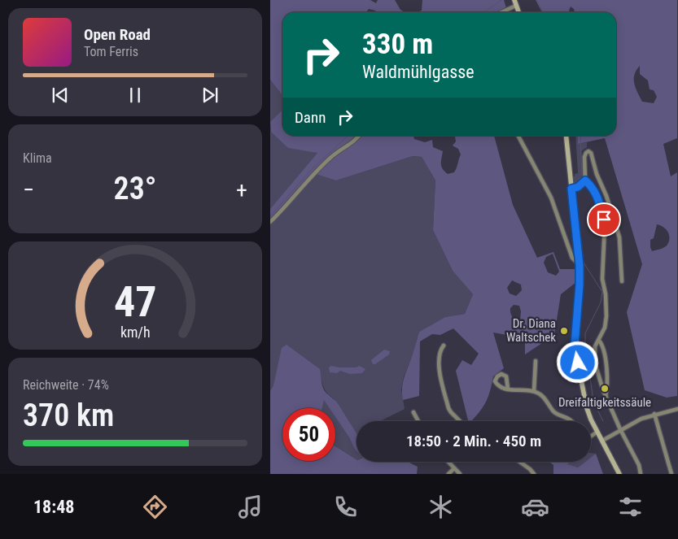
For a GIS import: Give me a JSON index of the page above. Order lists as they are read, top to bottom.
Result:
{
  "places": ["Dr. Diana Waltschek", "Dreifaltigkeitssäule"],
  "page": {
    "turn": ["330 m", "Waldmühlgasse"],
    "song": ["Open Road", "Tom Ferris"],
    "then": "Dann",
    "tile": [
      "Klima",
      ["Reichweite · 74%", "370 km"]
    ],
    "heat": ["−", "23°", "+"],
    "limit": "50",
    "trip": "18:50 · 2 Min. · 450 m",
    "tabs": "18:48",
    "gauge": ["47", "km/h"]
  }
}
